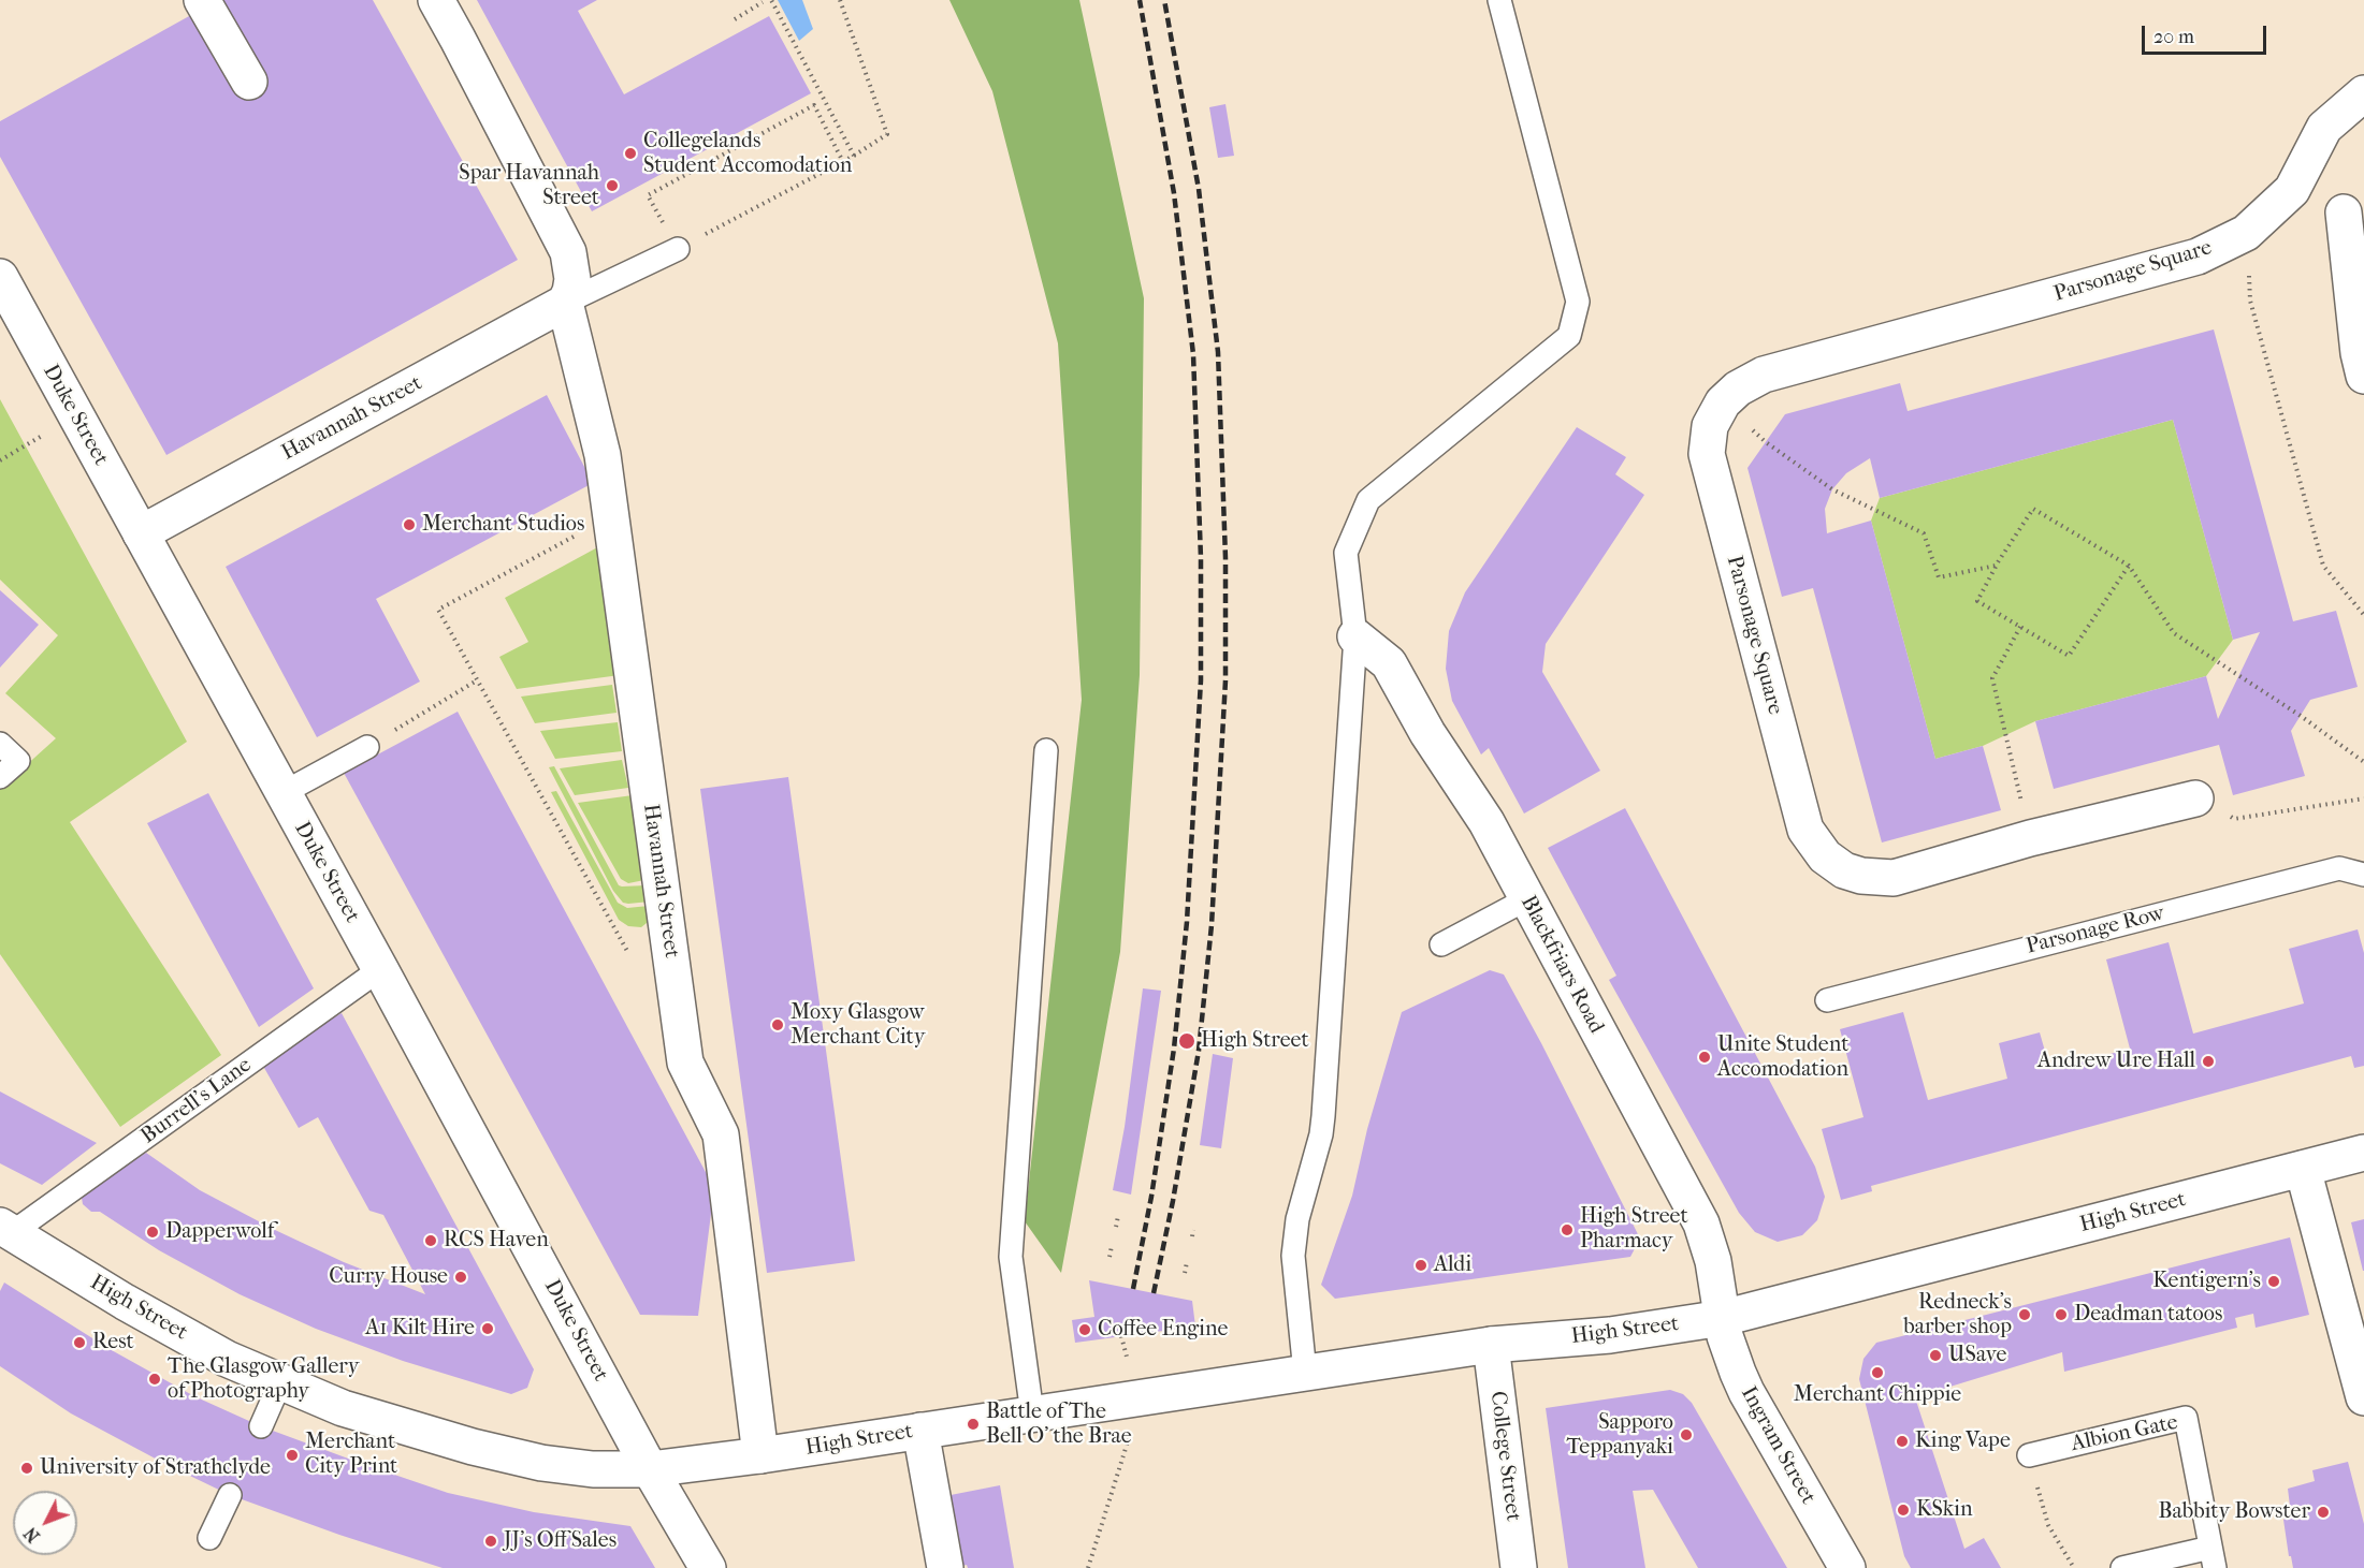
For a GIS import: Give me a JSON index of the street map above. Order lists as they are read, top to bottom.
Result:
{
  "streets": {
    "street": [
      "Parsonage Square",
      "Duke Street",
      "Havannah Street",
      "Blackfriars Road",
      "High Street",
      "Ingram Street",
      "College Street"
    ],
    "lane": ["Parsonage Row", "Burrell's Lane", "Albion Gate"]
  },
  "crossings": [
    ["Duke Street", "Havannah Street"],
    ["Duke Street", "Burrell's Lane"],
    ["Duke Street", "High Street"],
    ["Havannah Street", "High Street"],
    ["Blackfriars Road", "High Street"],
    ["Blackfriars Road", "Ingram Street"],
    ["Burrell's Lane", "High Street"],
    ["High Street", "Ingram Street"],
    ["High Street", "College Street"]
  ],
  "places": [
    "Collegelands Student Accomodation",
    "Spar Havannah Street",
    "Merchant Studios",
    "Moxy Glasgow Merchant City",
    "High Street",
    "Unite Student Accomodation",
    "Andrew Ure Hall",
    "High Street Pharmacy",
    "Dapperwolf",
    "RCS Haven",
    "Aldi",
    "Curry House",
    "Kentigern's",
    "Redneck's barber shop",
    "Deadman tatoos",
    "A1 Kilt Hire",
    "Coffee Engine",
    "Rest",
    "USave",
    "Merchant Chippie",
    "The Glasgow Gallery of Photography",
    "Battle of The Bell O' the Brae",
    "Sapporo Teppanyaki",
    "King Vape",
    "Merchant City Print",
    "University of Strathclyde",
    "KSkin",
    "Babbity Bowster",
    "JJ's Off Sales"
  ],
  "scale_bar": "20 m",
  "north": "bottom left"
}
